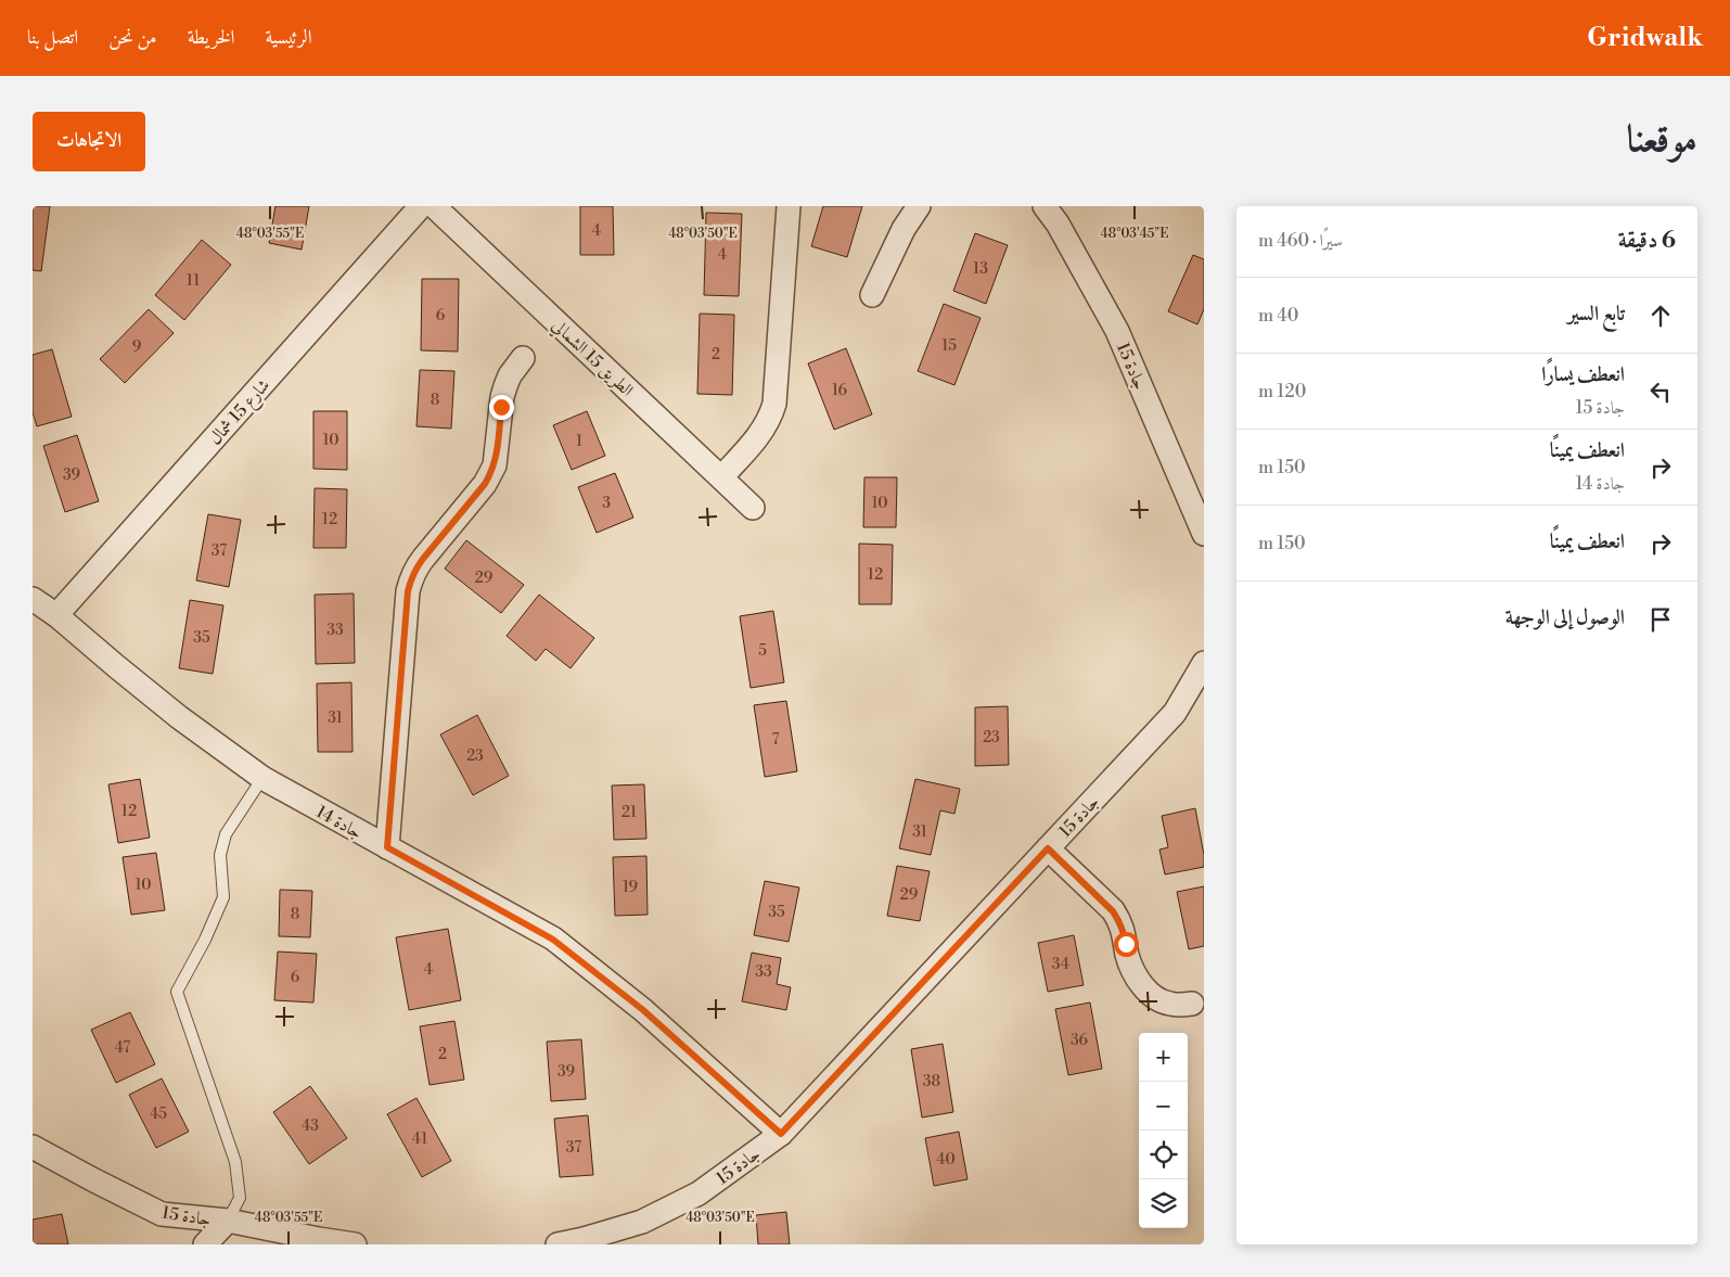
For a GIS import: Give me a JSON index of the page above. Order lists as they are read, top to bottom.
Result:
{
  "streets": {
    "street": [
      "الطريق 15 الشمالي",
      "جادة 15",
      "شارع 15 شمال",
      "جادة 14"
    ]
  },
  "crossings": [
    ["جادة 15", "جادة 14"],
    ["شارع 15 شمال", "جادة 14"]
  ],
  "house_numbers": [
    "4",
    "4",
    "13",
    "11",
    "6",
    "15",
    "9",
    "2",
    "16",
    "8",
    "10",
    "1",
    "39",
    "3",
    "10",
    "12",
    "37",
    "12",
    "29",
    "33",
    "35",
    "5",
    "31",
    "23",
    "7",
    "23",
    "12",
    "21",
    "31",
    "10",
    "19",
    "29",
    "35",
    "8",
    "34",
    "4",
    "33",
    "6",
    "36",
    "47",
    "2",
    "39",
    "38",
    "45",
    "43",
    "41",
    "37",
    "40"
  ],
  "page": {
    "header": "Gridwalk",
    "nav": [
      "الرئيسية",
      "الخريطة",
      "من نحن",
      "اتصل بنا"
    ],
    "title": "موقعنا",
    "buttons": "الاتجاهات",
    "heading": ["6 دقيقة", "سيرًا · 460 m"],
    "list": [
      ["تابع السير", "40 m"],
      ["انعطف يسارًا", "جادة 15", "120 m"],
      ["انعطف يمينًا", "جادة 14", "150 m"],
      ["انعطف يمينًا", "150 m"],
      "الوصول إلى الوجهة"
    ],
    "map_buttons": ["+", "−"]
  },
  "coordinates": ["48°03'55\"E", "48°03'50\"E", "48°03'45\"E"]
}
